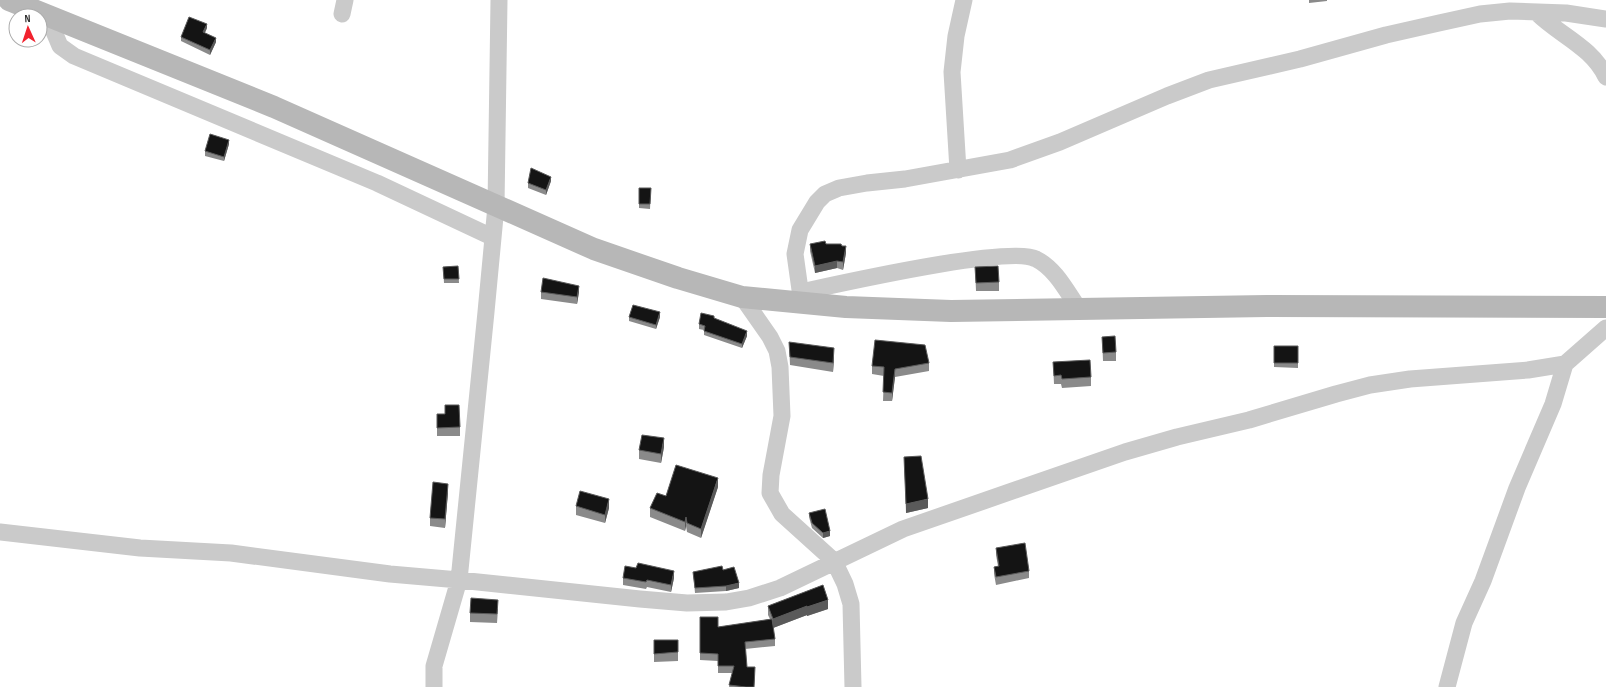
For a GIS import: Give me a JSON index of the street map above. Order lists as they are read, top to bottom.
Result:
{
  "north": "top"
}
